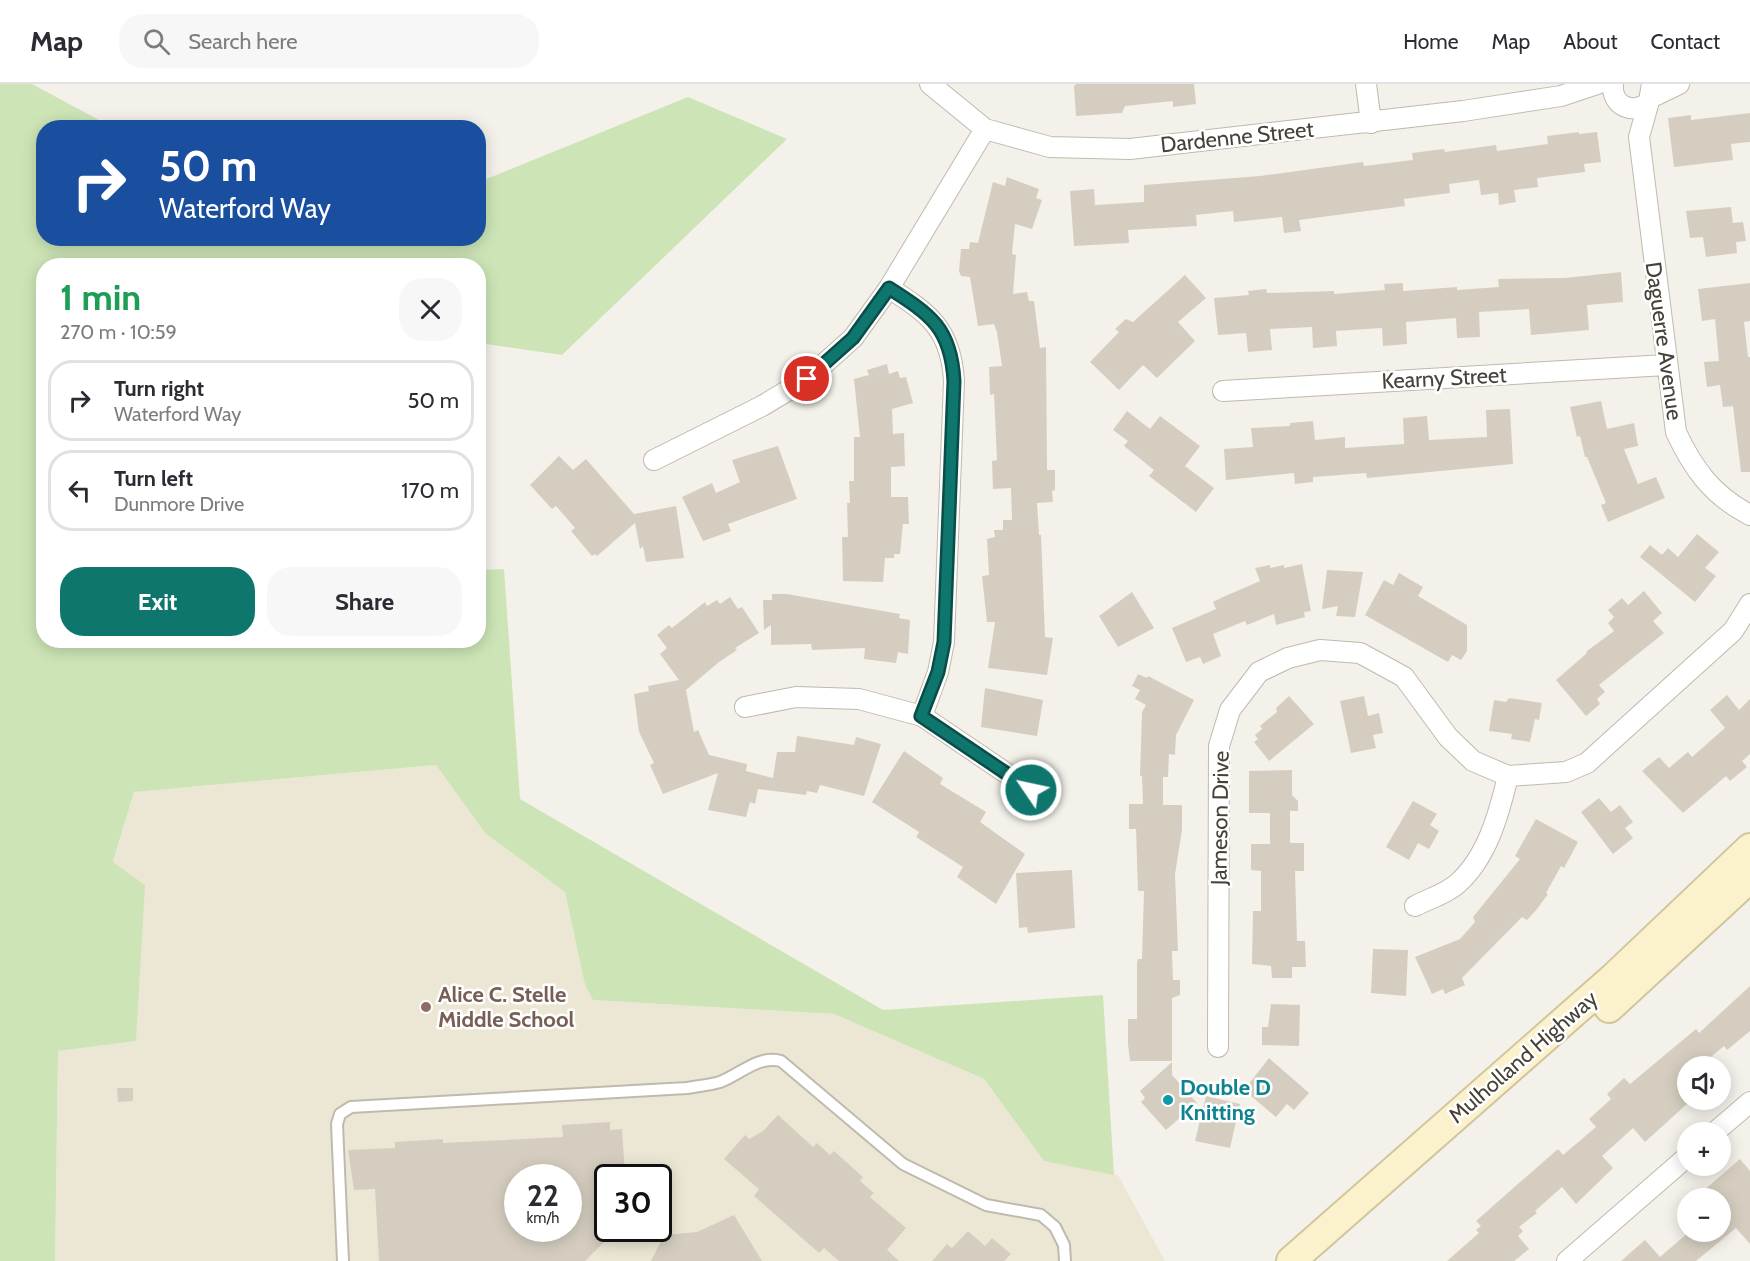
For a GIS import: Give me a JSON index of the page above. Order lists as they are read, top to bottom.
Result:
{
  "streets": {
    "main road": ["Mulholland Highway"],
    "street": [
      "Dardenne Street",
      "Daguerre Avenue",
      "Kearny Street",
      "Jameson Drive"
    ]
  },
  "crossings": [
    ["Dardenne Street", "Daguerre Avenue"],
    ["Daguerre Avenue", "Kearny Street"]
  ],
  "places": ["Alice C. Stelle Middle School", "Double D Knitting"],
  "page": {
    "header": "Map",
    "search": "Search here",
    "nav": [
      "Home",
      "Map",
      "About",
      "Contact"
    ],
    "turn": ["50 m", "Waterford Way"],
    "heading": ["1 min", "270 m · 10:59"],
    "list": [
      {
        "name": "Turn right",
        "note": "Waterford Way",
        "value": "50 m"
      },
      {
        "name": "Turn left",
        "note": "Dunmore Drive",
        "value": "170 m"
      }
    ],
    "buttons": ["Exit", "Share"],
    "map_buttons": ["+", "−"],
    "speed": "22 km/h",
    "limit": "30"
  }
}
